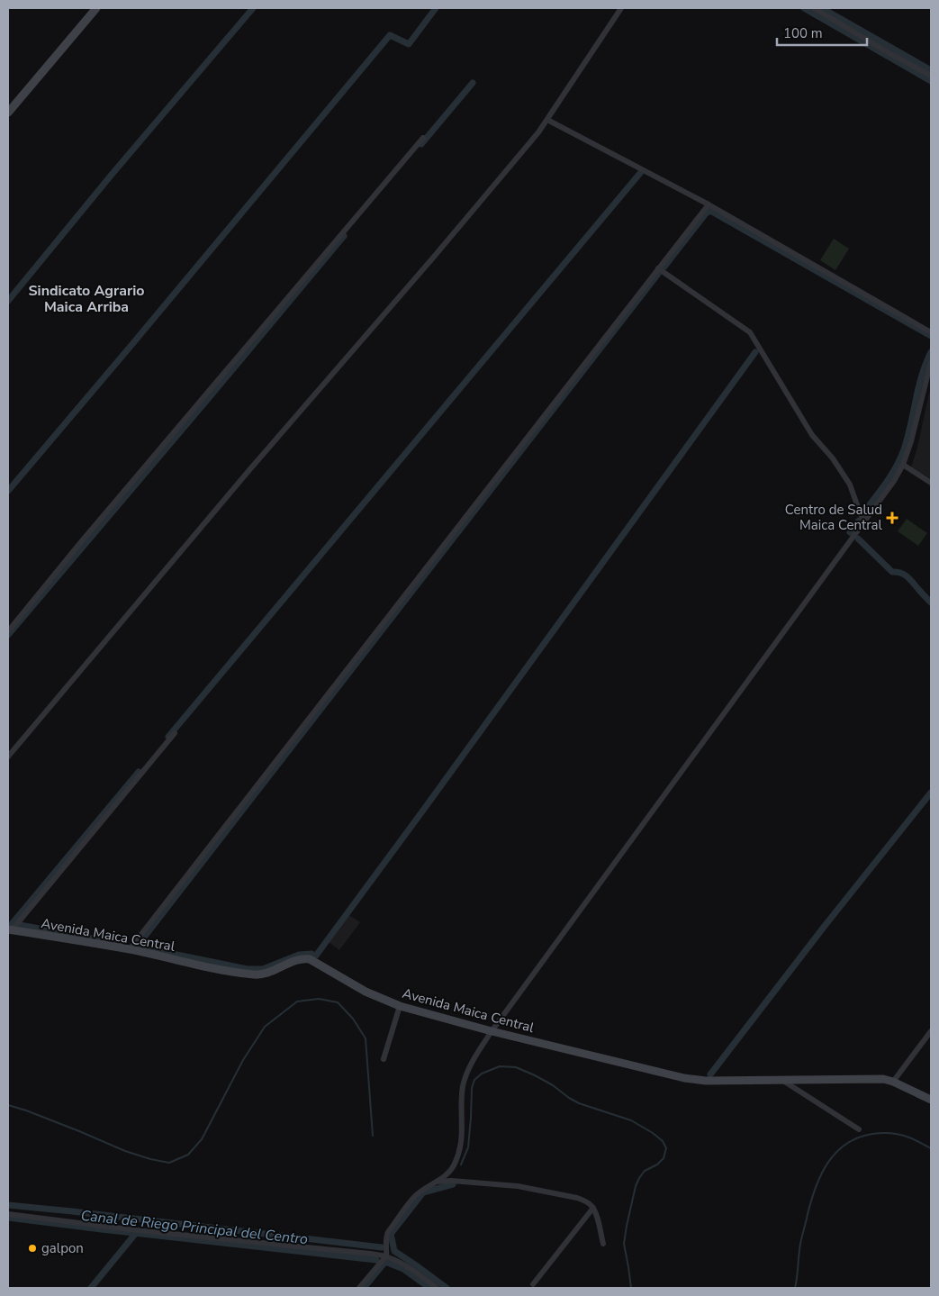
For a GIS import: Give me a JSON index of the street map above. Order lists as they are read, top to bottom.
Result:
{
  "streets": {
    "street": ["Avenida Maica Central"]
  },
  "districts": ["Sindicato Agrario Maica Arriba"],
  "water": ["Canal de Riego Principal del Centro"],
  "places": {
    "health": ["Centro de Salud Maica Central"],
    "other": ["galpon"]
  },
  "scale_bar": "100 m"
}
